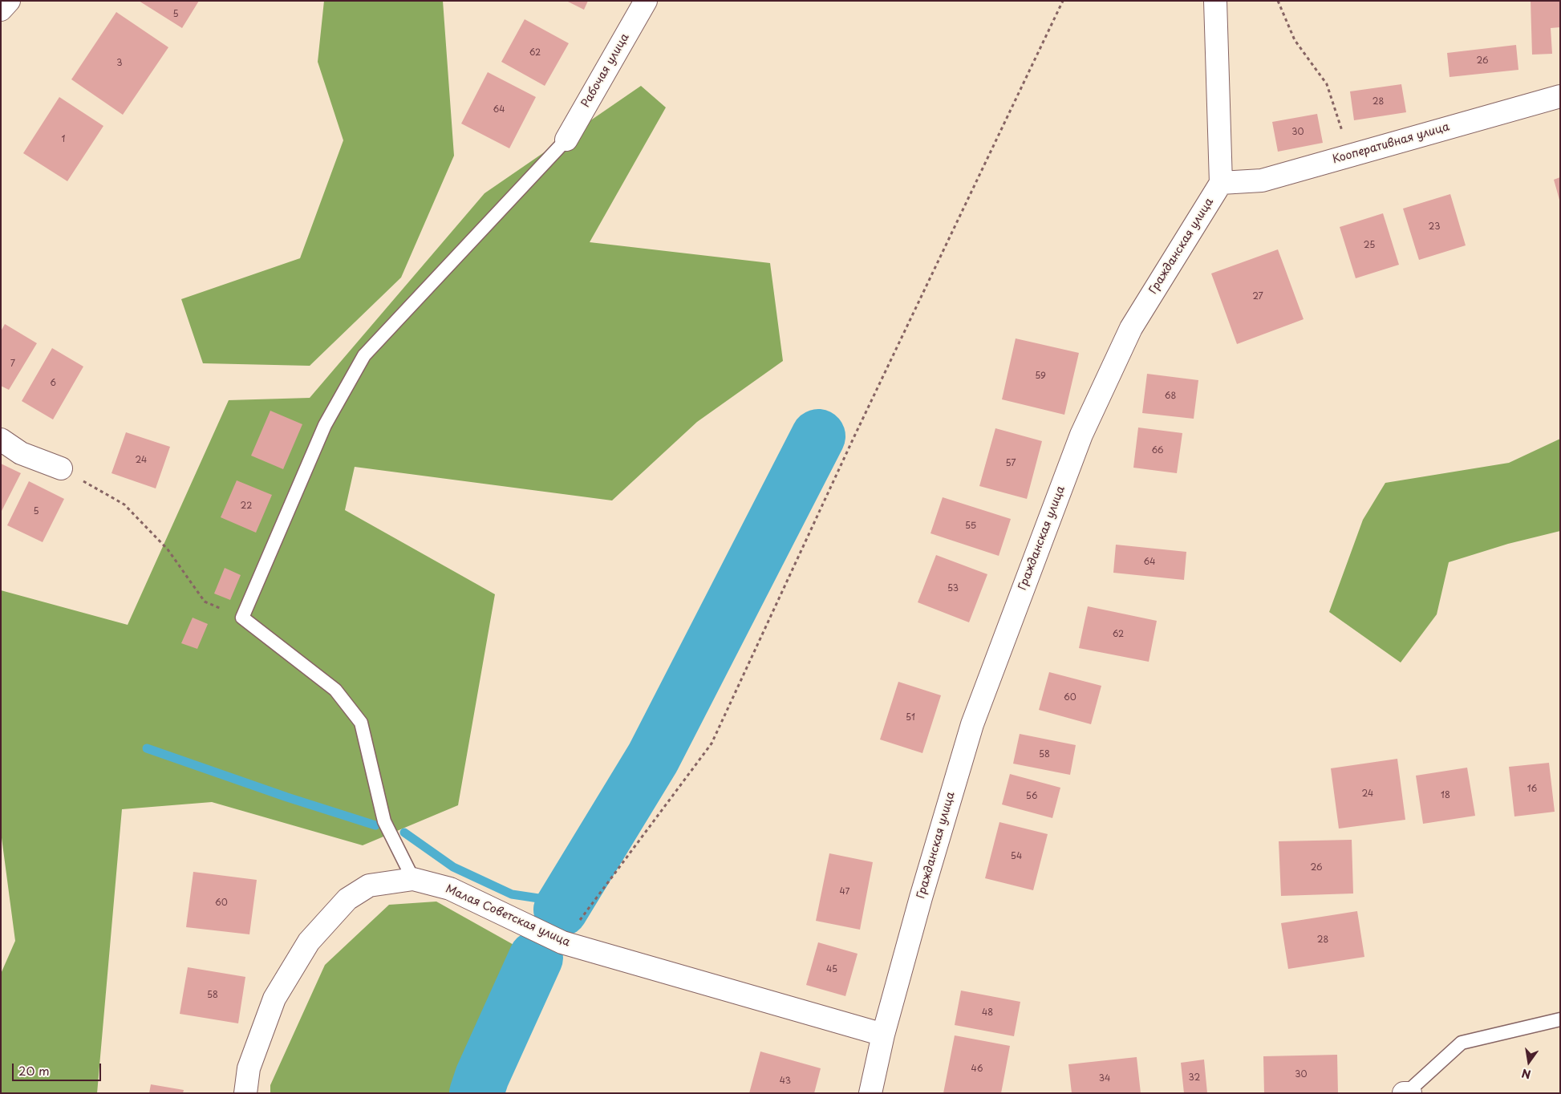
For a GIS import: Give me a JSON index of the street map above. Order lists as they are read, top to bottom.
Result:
{
  "streets": {
    "street": [
      "Рабочая улица",
      "Кооперативная улица",
      "Гражданская улица",
      "Малая Советская улица"
    ]
  },
  "crossings": [
    ["Кооперативная улица", "Гражданская улица"],
    ["Гражданская улица", "Малая Советская улица"]
  ],
  "house_numbers": [
    "5",
    "62",
    "26",
    "3",
    "28",
    "64",
    "30",
    "1",
    "23",
    "25",
    "27",
    "7",
    "59",
    "6",
    "68",
    "66",
    "24",
    "57",
    "22",
    "5",
    "55",
    "64",
    "53",
    "62",
    "60",
    "51",
    "58",
    "16",
    "24",
    "18",
    "56",
    "54",
    "26",
    "47",
    "60",
    "28",
    "45",
    "58",
    "48",
    "46",
    "30",
    "32",
    "34",
    "43"
  ],
  "scale_bar": "20 m",
  "north": "bottom"
}
